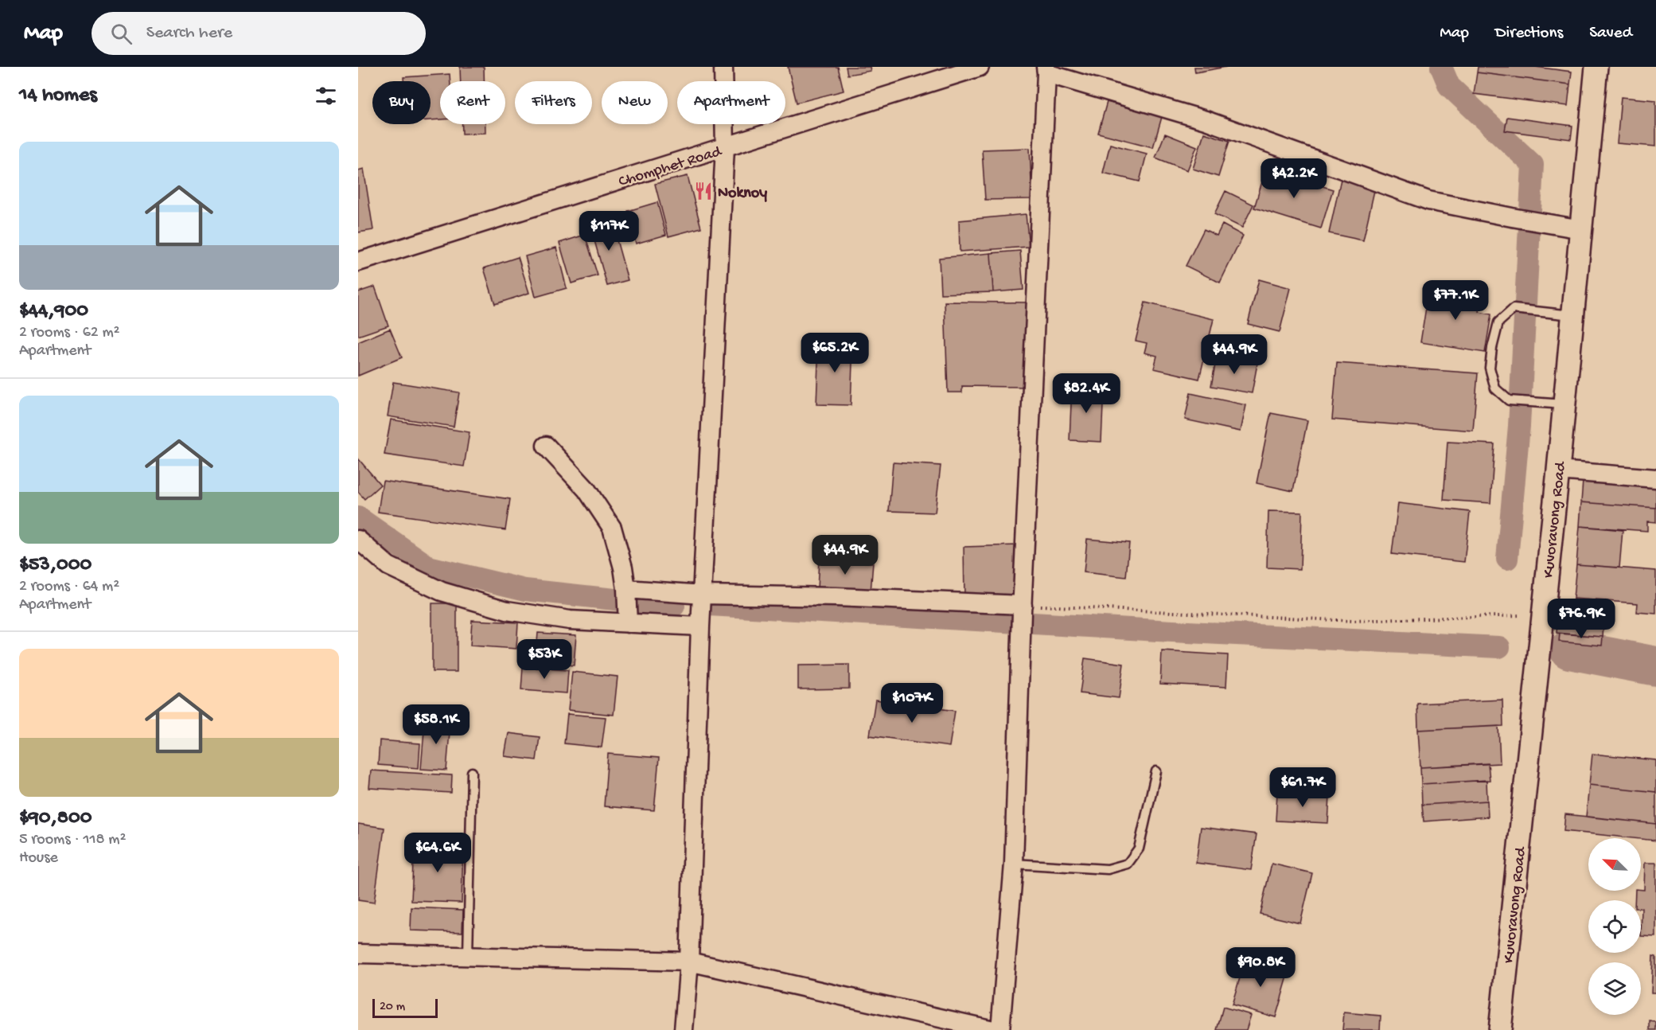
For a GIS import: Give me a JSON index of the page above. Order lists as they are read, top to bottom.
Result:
{
  "streets": {
    "street": ["Chomphet Road", "Kuvoravong Road"]
  },
  "places": {
    "restaurant": ["Noknoy"]
  },
  "scale_bar": "20 m",
  "north": "top left",
  "page": {
    "header": "Map",
    "search": "Search here",
    "nav": ["Map", "Directions", "Saved"],
    "heading": "14 homes",
    "chip": [
      "Buy",
      "Rent",
      "Filters",
      "New",
      "Apartment"
    ],
    "list": [
      {
        "name": "$44,900",
        "note": "2 rooms · 62 m² · Apartment"
      },
      {
        "name": "$53,000",
        "note": "2 rooms · 64 m² · Apartment"
      },
      {
        "name": "$90,800",
        "note": "5 rooms · 118 m² · House"
      }
    ],
    "price": [
      "$42.2K",
      "$117K",
      "$77.1K",
      "$65.2K",
      "$44.9K",
      "$82.4K",
      "$44.9K",
      "$76.9K",
      "$53K",
      "$107K",
      "$58.1K",
      "$61.7K",
      "$64.6K",
      "$90.8K"
    ],
    "scale": "20 m"
  }
}
